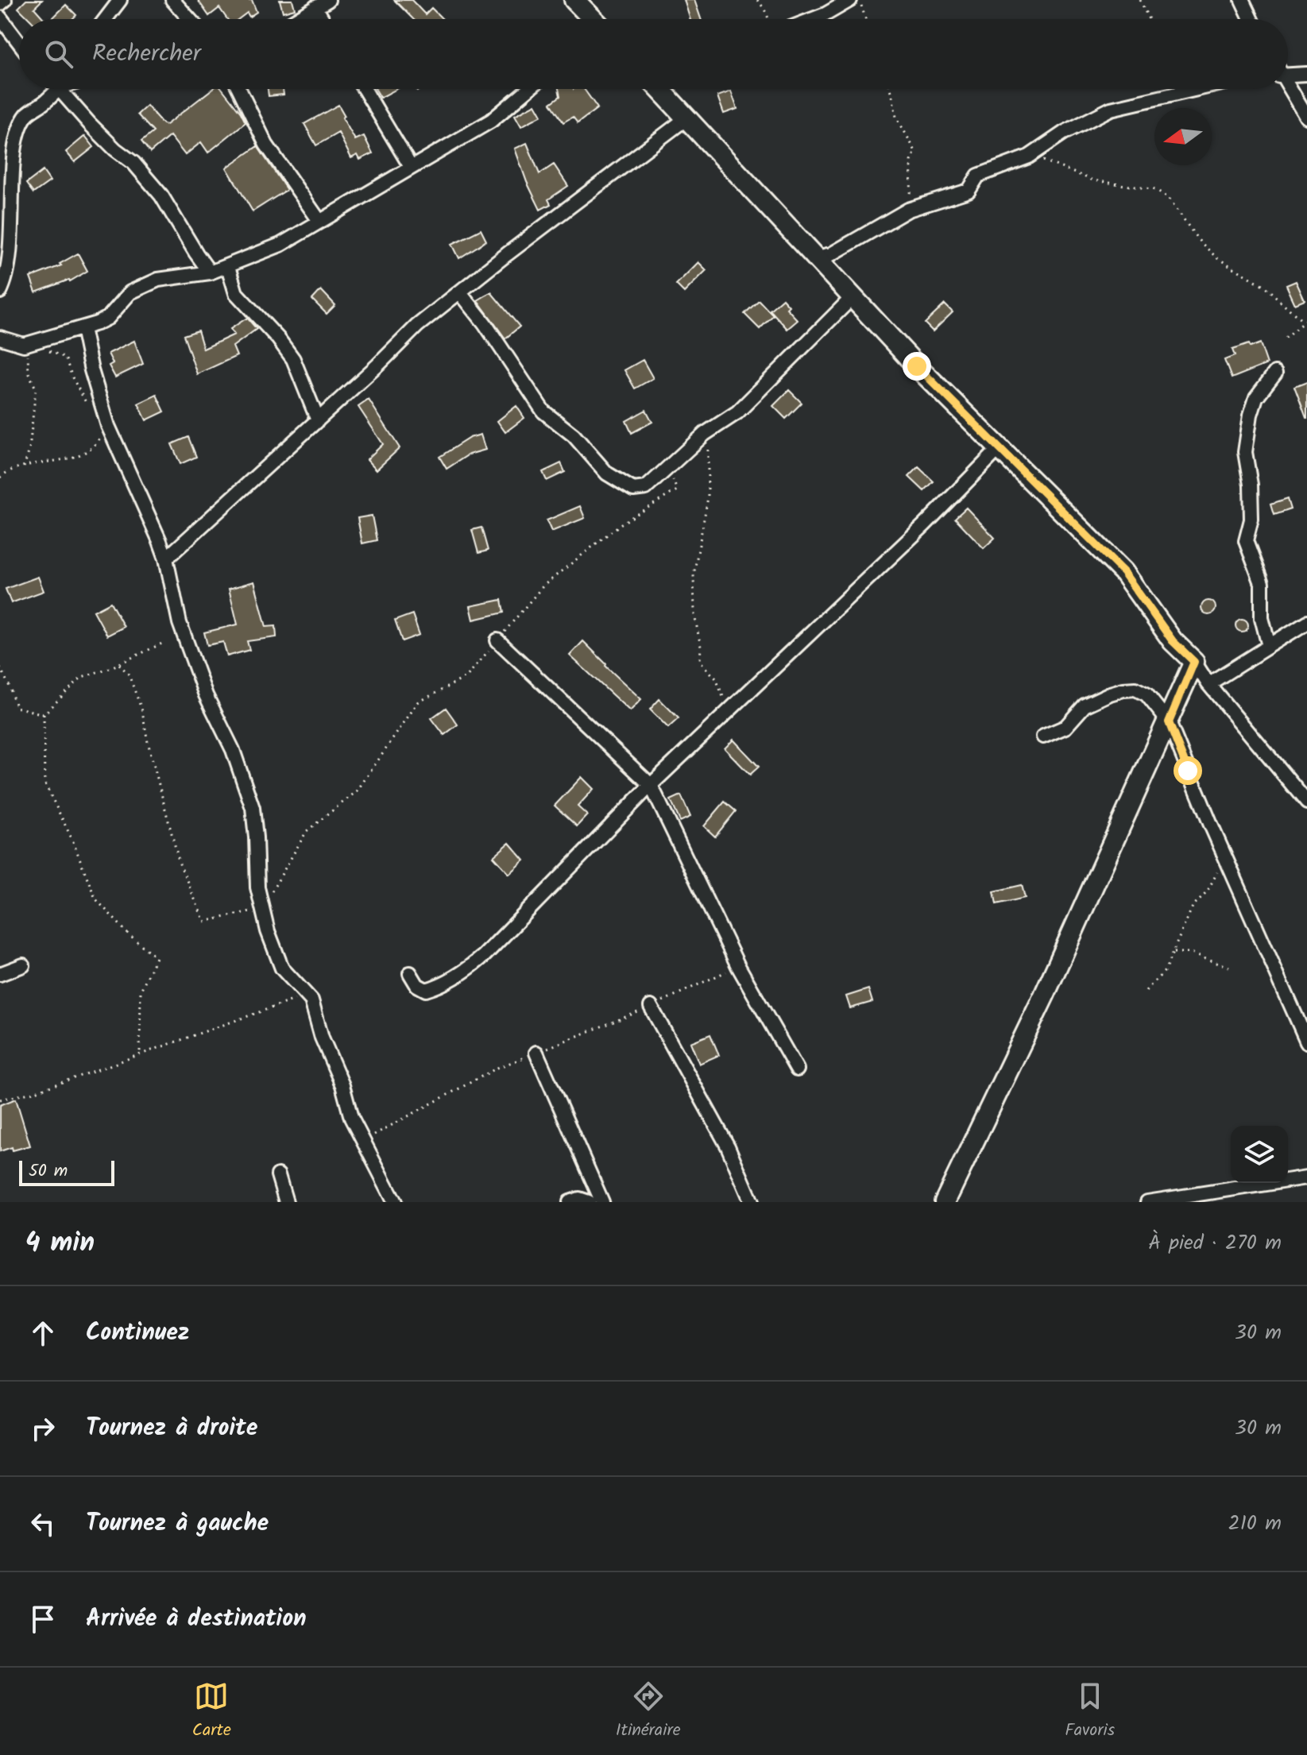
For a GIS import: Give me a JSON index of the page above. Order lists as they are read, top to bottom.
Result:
{
  "scale_bar": "50 m",
  "north": "left",
  "page": {
    "search": "Rechercher",
    "scale": "50 m",
    "heading": ["4 min", "À pied · 270 m"],
    "list": [
      ["Continuez", "30 m"],
      ["Tournez à droite", "30 m"],
      ["Tournez à gauche", "210 m"],
      "Arrivée à destination"
    ],
    "nav": ["Carte", "Itinéraire", "Favoris"]
  }
}
